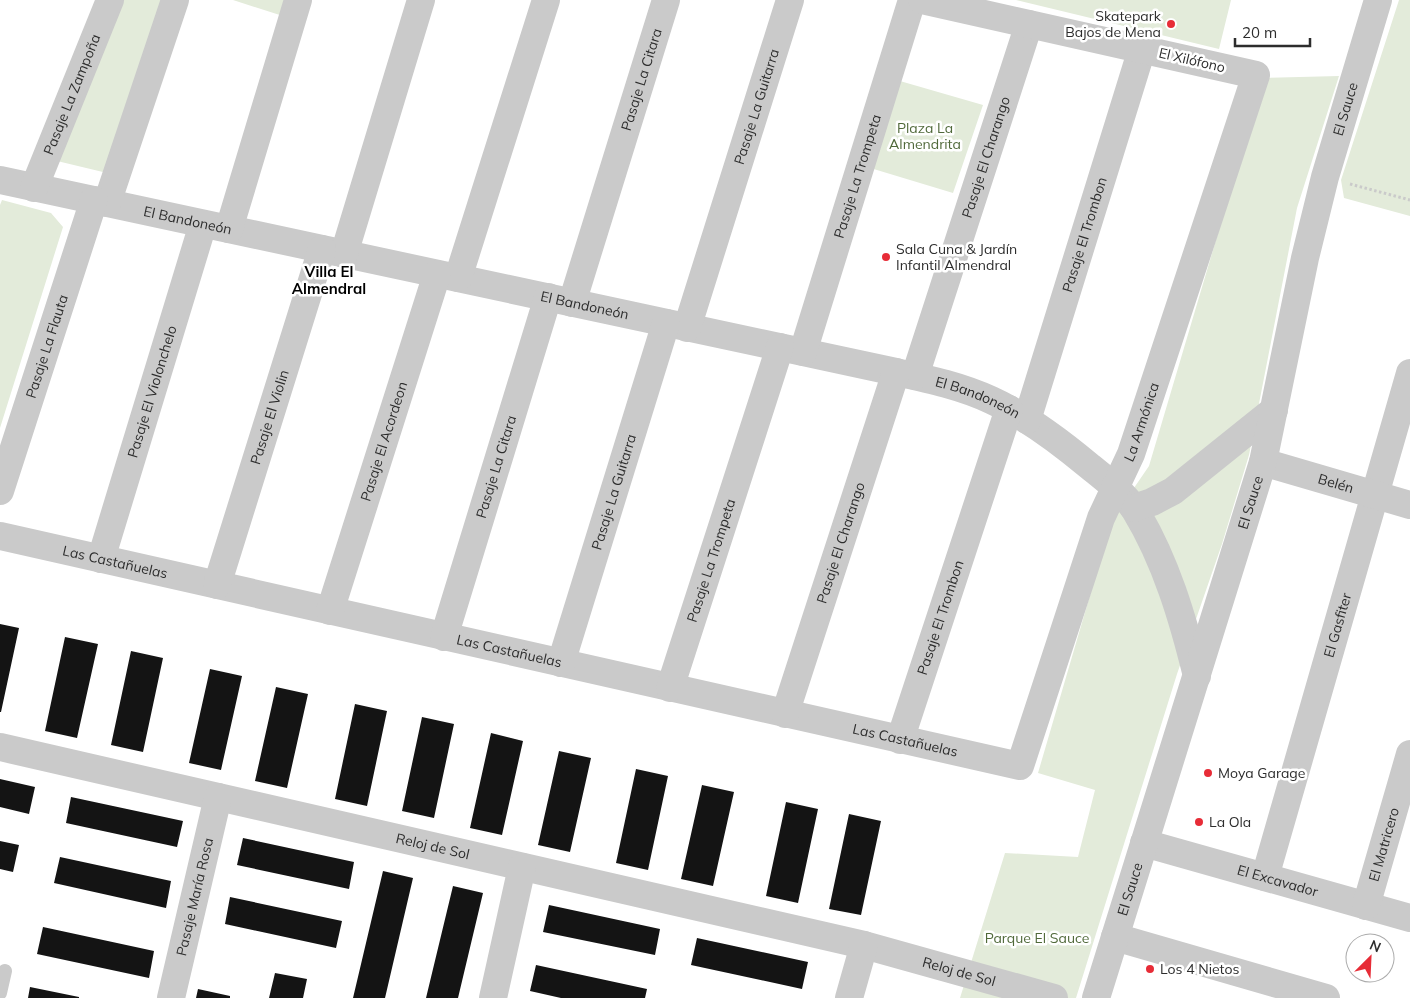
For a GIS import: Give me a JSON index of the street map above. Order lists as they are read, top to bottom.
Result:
{
  "streets": {
    "street": [
      "El Xilófono",
      "Pasaje La Citara",
      "Pasaje La Zampoña",
      "Pasaje La Guitarra",
      "El Sauce",
      "Pasaje El Charango",
      "Pasaje La Trompeta",
      "El Bandoneón",
      "Pasaje El Trombon",
      "Pasaje La Flauta",
      "Pasaje El Violonchelo",
      "Pasaje El Violin",
      "La Armónica",
      "Pasaje El Acordeon",
      "Belén",
      "Las Castañuelas",
      "El Gasfiter",
      "El Matricero",
      "Reloj de Sol",
      "El Excavador",
      "Pasaje María Rosa"
    ]
  },
  "crossings": [
    ["El Xilófono", "Pasaje El Charango"],
    ["El Xilófono", "Pasaje El Trombon"],
    ["El Xilófono", "La Armónica"],
    ["Pasaje La Citara", "El Bandoneón"],
    ["Pasaje La Citara", "Las Castañuelas"],
    ["Pasaje La Zampoña", "El Bandoneón"],
    ["Pasaje La Guitarra", "El Bandoneón"],
    ["Pasaje La Guitarra", "Las Castañuelas"],
    ["El Sauce", "El Bandoneón"],
    ["El Sauce", "Belén"],
    ["El Sauce", "El Excavador"],
    ["Pasaje El Charango", "El Bandoneón"],
    ["Pasaje El Charango", "Las Castañuelas"],
    ["Pasaje La Trompeta", "El Bandoneón"],
    ["Pasaje La Trompeta", "Las Castañuelas"],
    ["El Bandoneón", "Pasaje El Trombon"],
    ["El Bandoneón", "Pasaje La Flauta"],
    ["El Bandoneón", "Pasaje El Violonchelo"],
    ["El Bandoneón", "Pasaje El Violin"],
    ["El Bandoneón", "La Armónica"],
    ["El Bandoneón", "Pasaje El Acordeon"],
    ["Pasaje El Trombon", "Las Castañuelas"],
    ["Pasaje El Violonchelo", "Las Castañuelas"],
    ["Pasaje El Violin", "Las Castañuelas"],
    ["La Armónica", "Las Castañuelas"],
    ["Pasaje El Acordeon", "Las Castañuelas"],
    ["Belén", "El Gasfiter"],
    ["El Gasfiter", "El Excavador"],
    ["El Matricero", "El Excavador"],
    ["Reloj de Sol", "Pasaje María Rosa"]
  ],
  "districts": ["Villa El Almendral"],
  "parks": ["Plaza La Almendrita", "Parque El Sauce"],
  "places": [
    "Skatepark Bajos de Mena",
    "Sala Cuna & Jardín Infantil Almendral",
    "Moya Garage",
    "La Ola",
    "Los 4 Nietos"
  ],
  "scale_bar": "20 m",
  "north": "top right"
}
